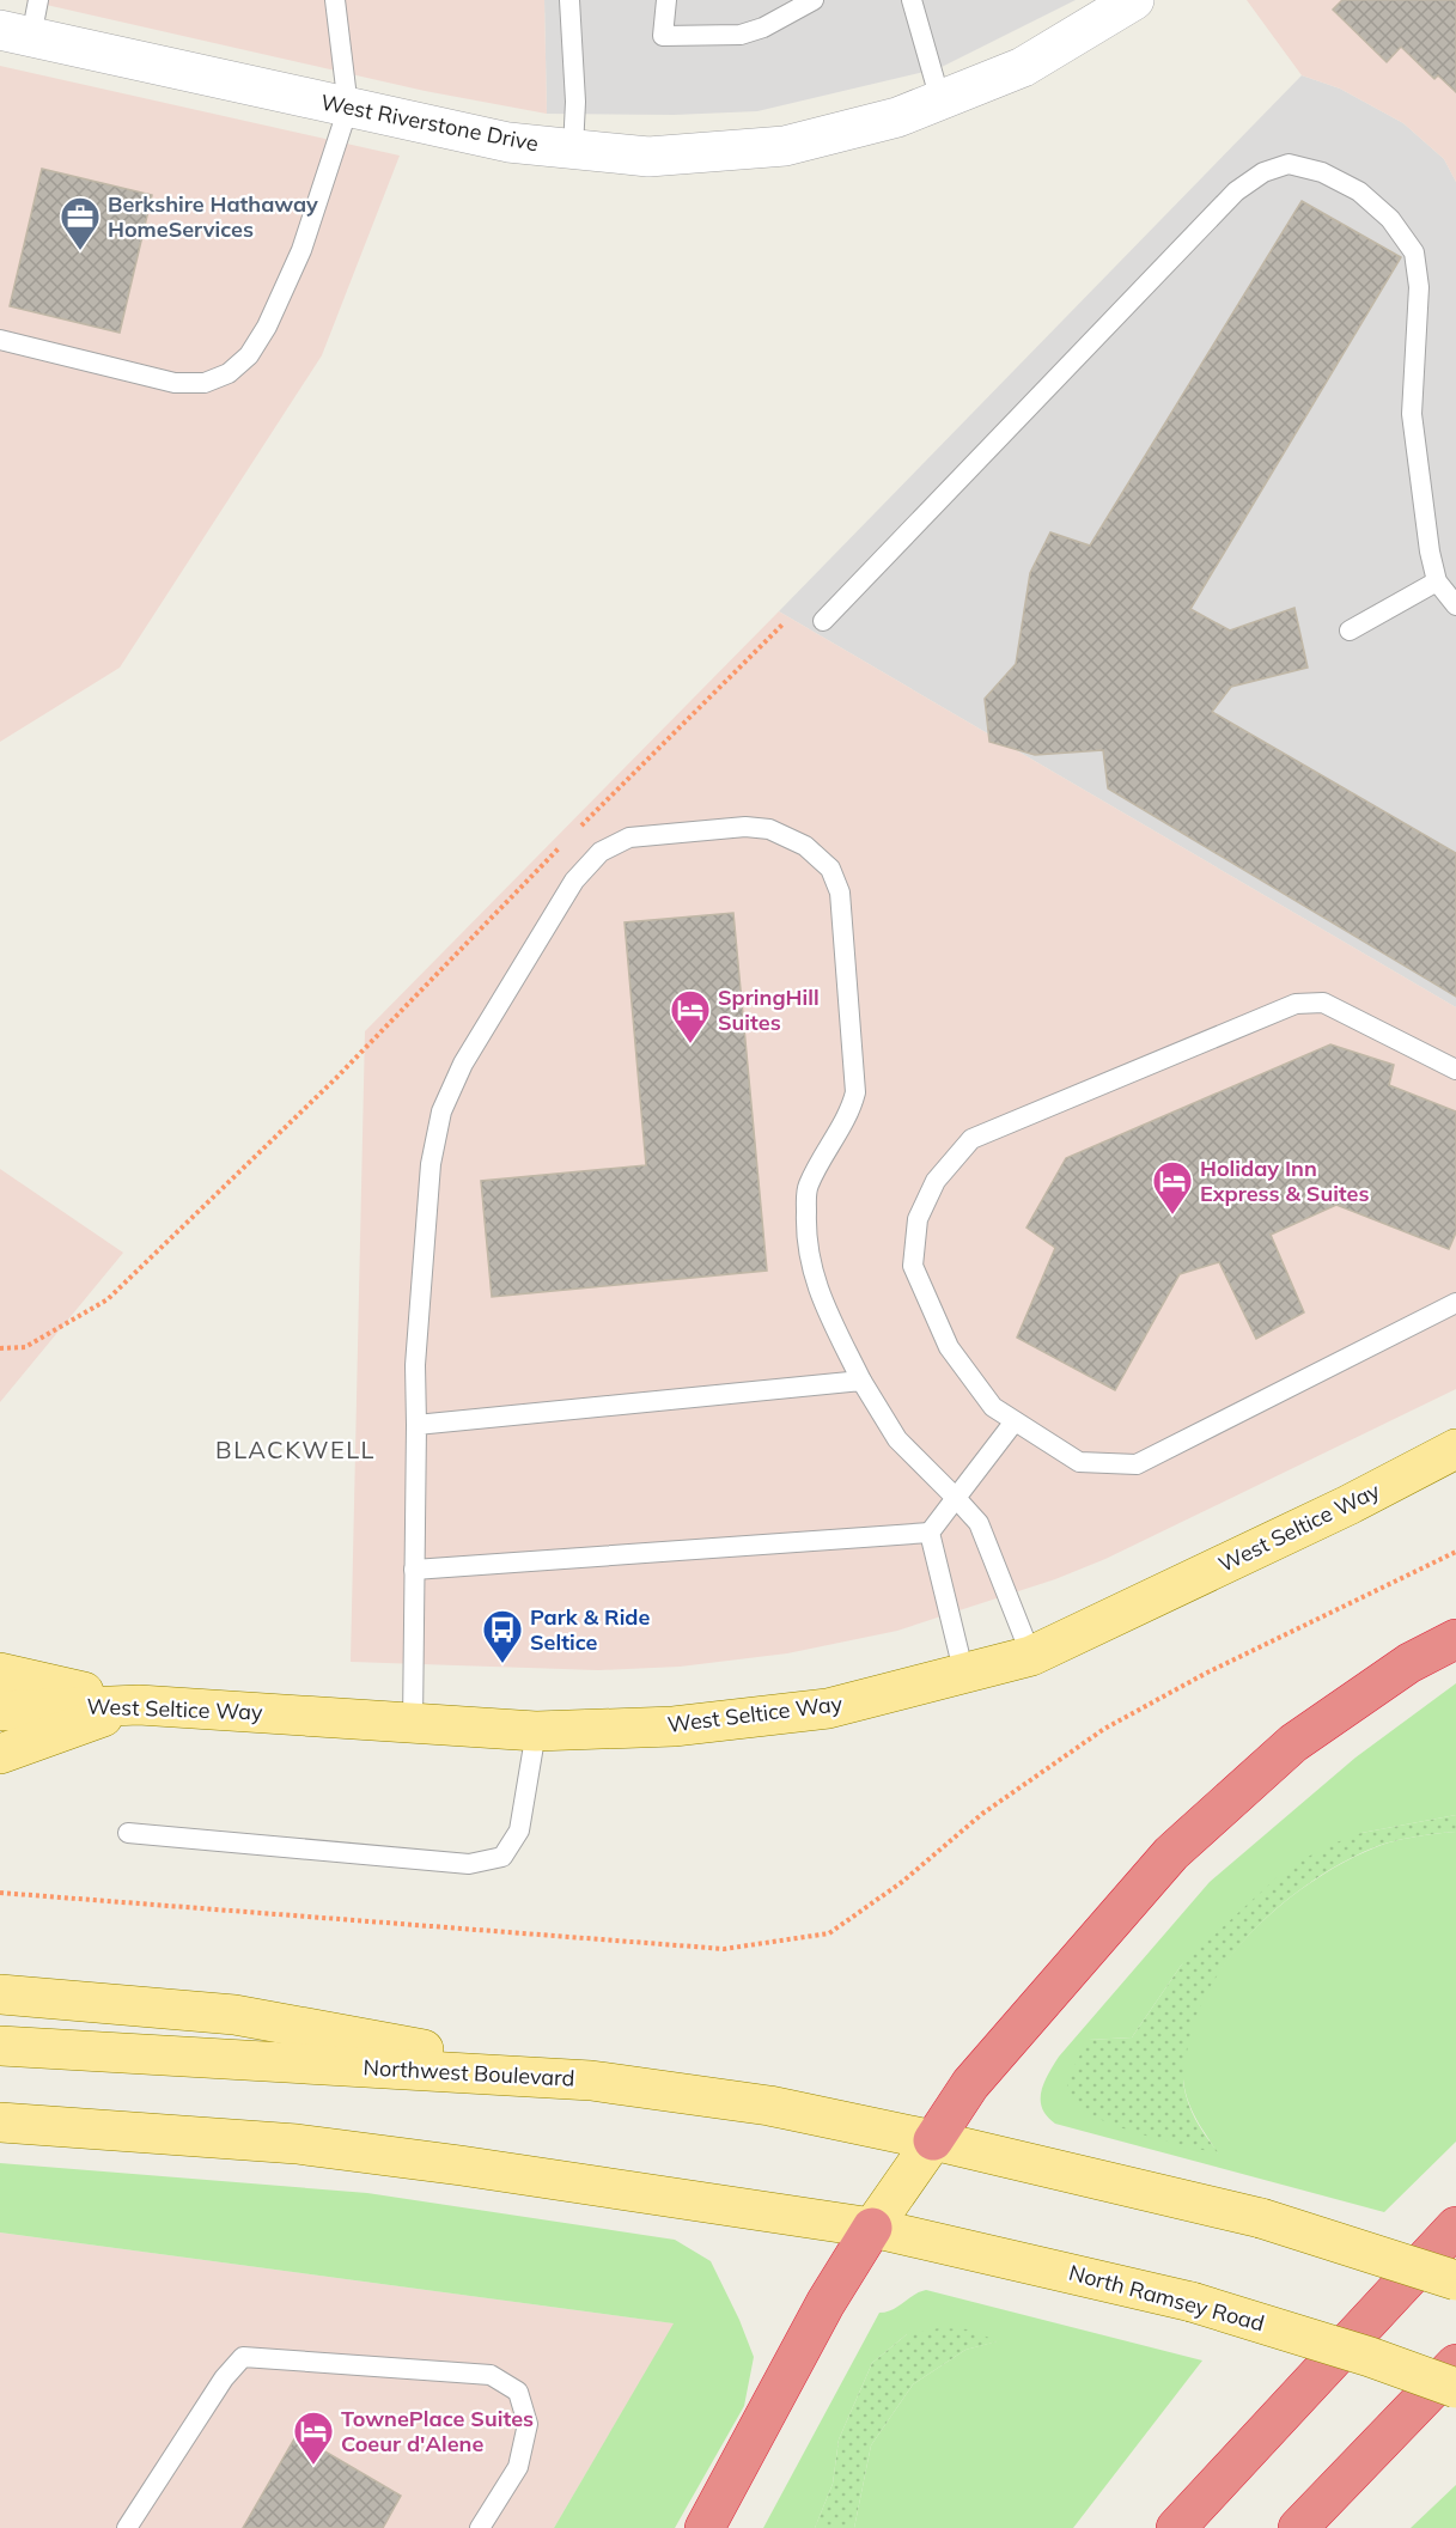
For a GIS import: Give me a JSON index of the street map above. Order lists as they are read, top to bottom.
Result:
{
  "streets": {
    "main road": ["West Seltice Way", "Northwest Boulevard", "North Ramsey Road"],
    "street": ["West Riverstone Drive"]
  },
  "districts": ["BLACKWELL"],
  "places": {
    "office": ["Berkshire Hathaway HomeServices"],
    "hotel": ["SpringHill Suites", "Holiday Inn Express & Suites", "TownePlace Suites Coeur d'Alene"],
    "bus stop": ["Park & Ride Seltice"]
  }
}
